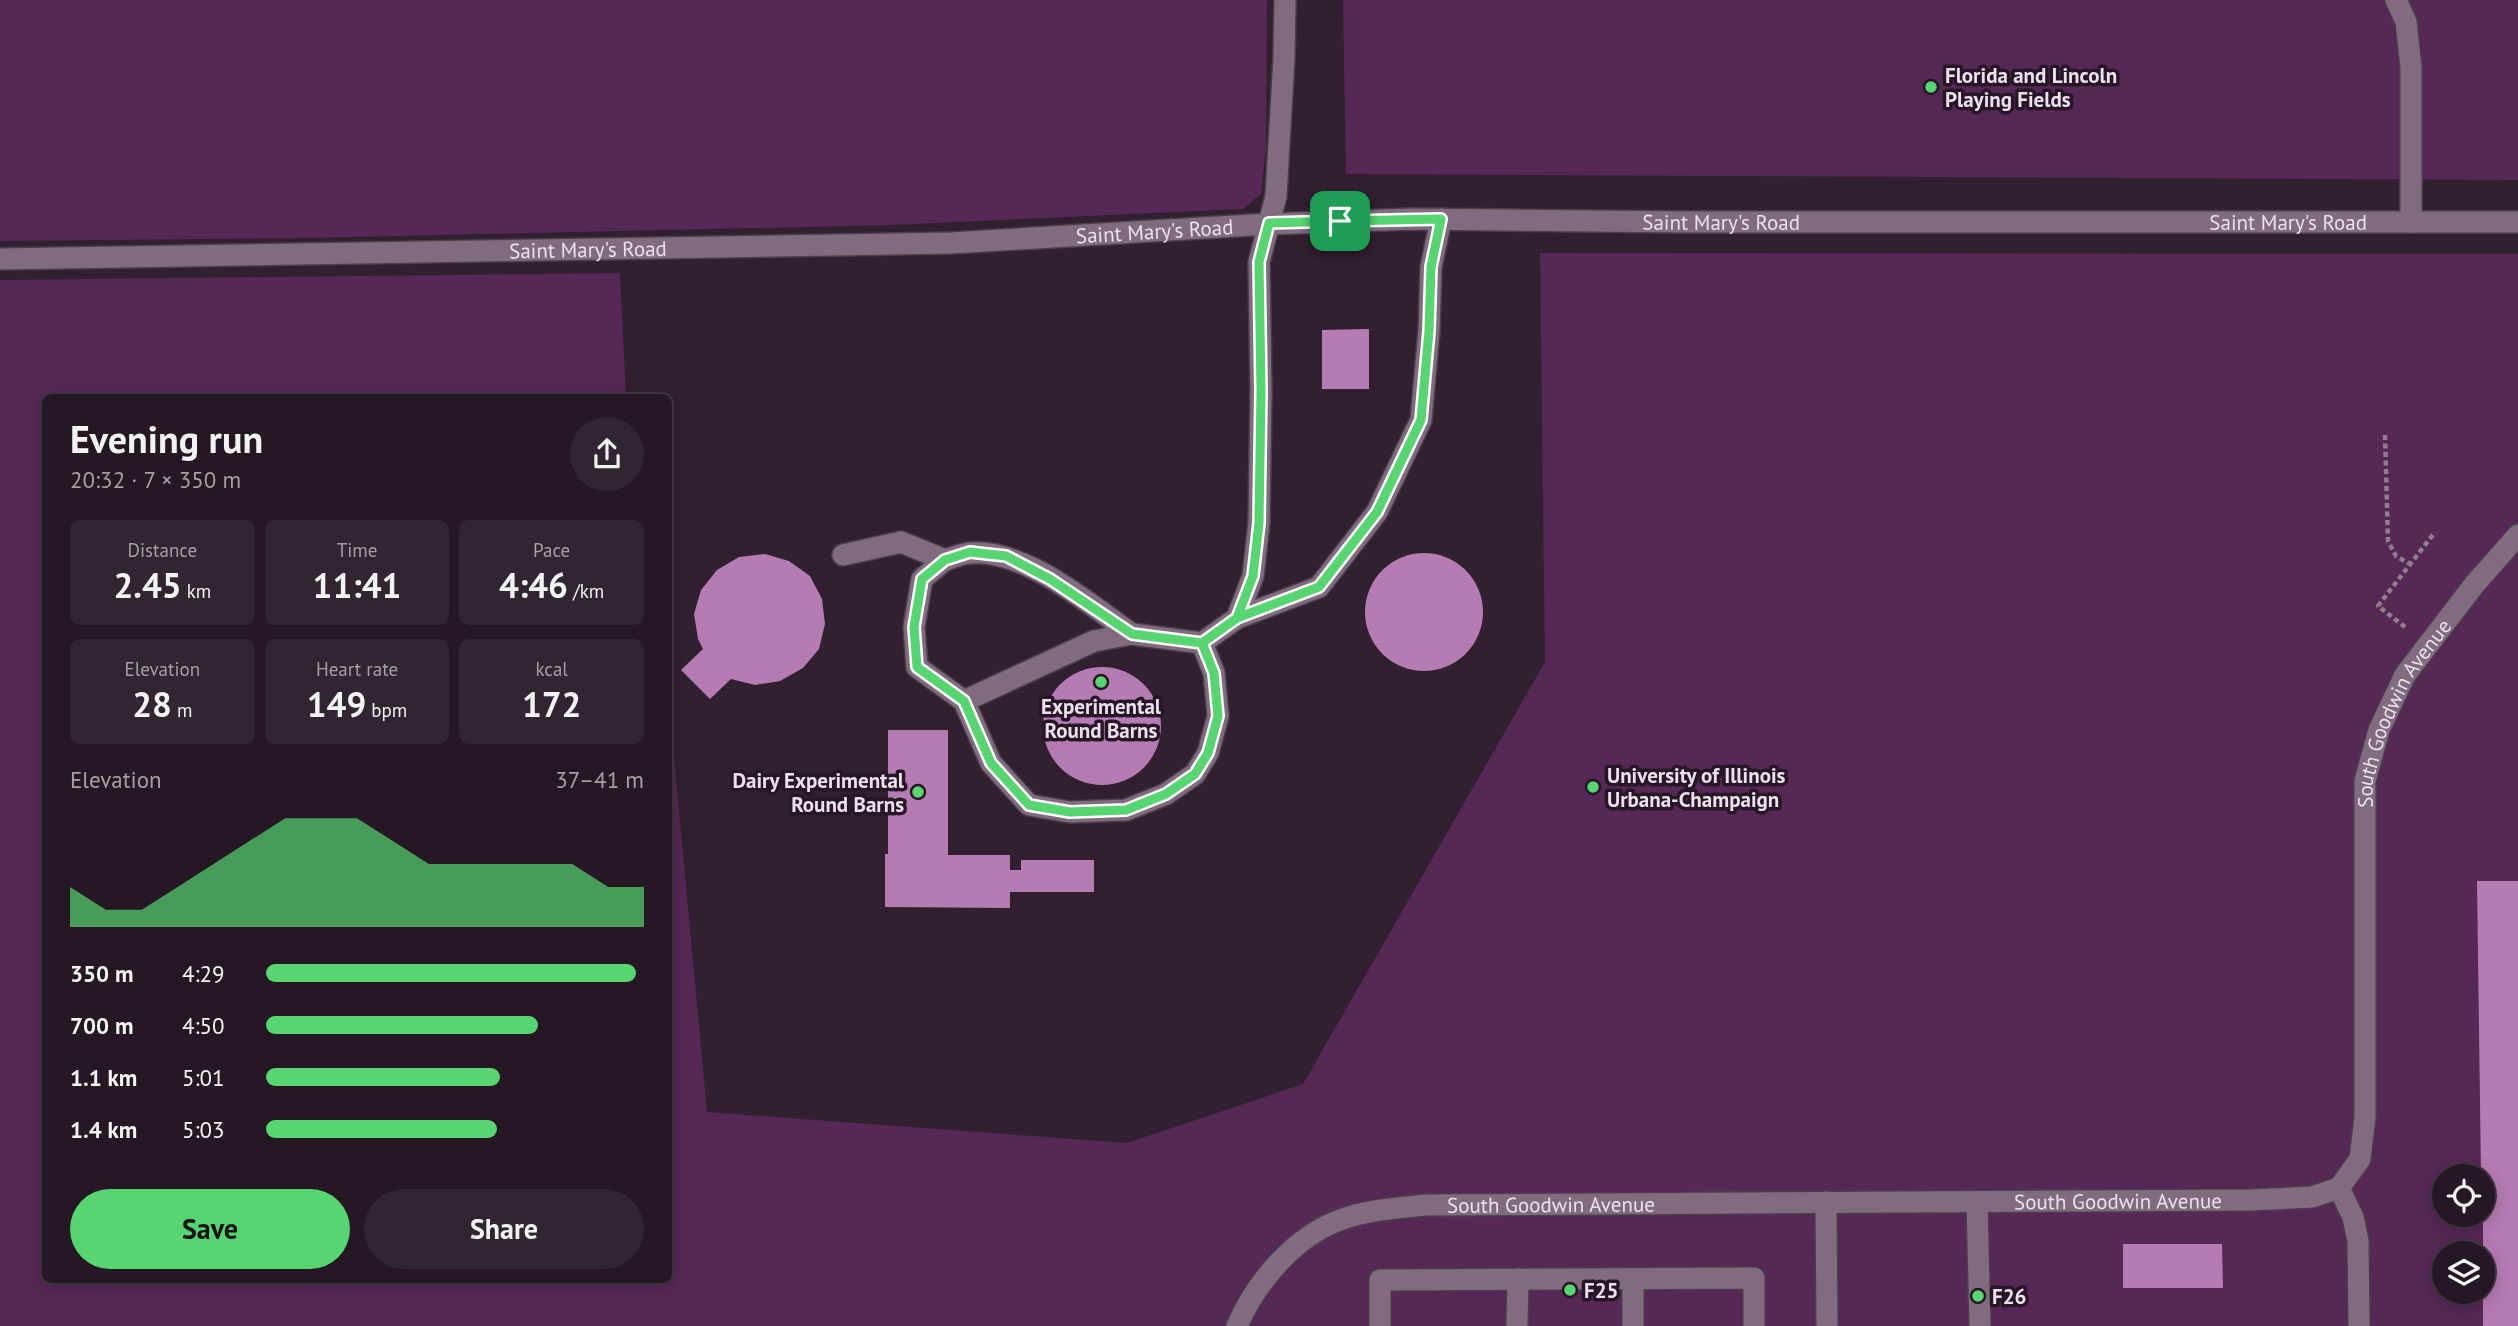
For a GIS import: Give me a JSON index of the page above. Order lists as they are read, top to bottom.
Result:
{
  "streets": {
    "street": ["Saint Mary's Road", "South Goodwin Avenue"]
  },
  "places": [
    "Florida and Lincoln Playing Fields",
    "Experimental Round Barns",
    "University of Illinois Urbana-Champaign",
    "Dairy Experimental Round Barns",
    "F25",
    "F26"
  ],
  "page": {
    "heading": ["Evening run", "20:32 · 7 × 350 m"],
    "stats": [
      ["Distance", "2.45 km"],
      ["Time", "11:41"],
      ["Pace", "4:46 /km"],
      ["Elevation", "28 m"],
      ["Heart rate", "149 bpm"],
      ["kcal", "172"]
    ],
    "chart": ["Elevation", "37–41 m"],
    "list": [
      {
        "name": "350 m",
        "note": "4:29"
      },
      {
        "name": "700 m",
        "note": "4:50"
      },
      {
        "name": "1.1 km",
        "note": "5:01"
      },
      {
        "name": "1.4 km",
        "note": "5:03"
      }
    ],
    "buttons": ["Save", "Share"]
  }
}
